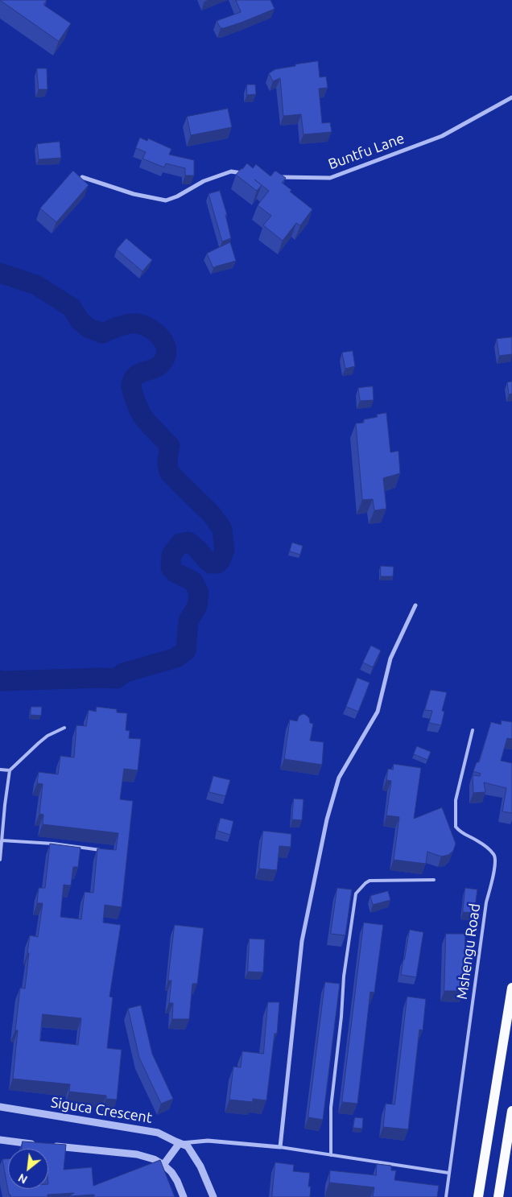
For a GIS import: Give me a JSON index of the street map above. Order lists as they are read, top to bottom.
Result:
{
  "streets": {
    "street": ["Buntfu Lane", "Siguca Crescent"],
    "lane": ["Mshengu Road"]
  },
  "north": "bottom left"
}
